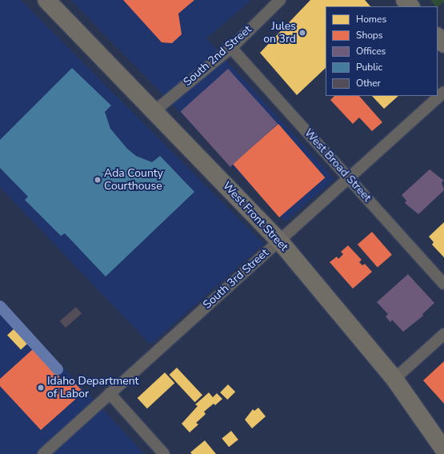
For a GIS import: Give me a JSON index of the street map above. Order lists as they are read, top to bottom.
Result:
{
  "streets": {
    "main road": ["West Front Street"],
    "street": ["South 2nd Street", "West Broad Street", "South 3rd Street"]
  },
  "crossings": [
    ["South 2nd Street", "West Broad Street"],
    ["South 2nd Street", "West Front Street"],
    ["West Broad Street", "South 3rd Street"],
    ["West Front Street", "South 3rd Street"]
  ],
  "places": ["Jules on 3rd", "Ada County Courthouse", "Idaho Department of Labor"],
  "legend": [
    "Homes",
    "Shops",
    "Offices",
    "Public",
    "Other"
  ]
}
